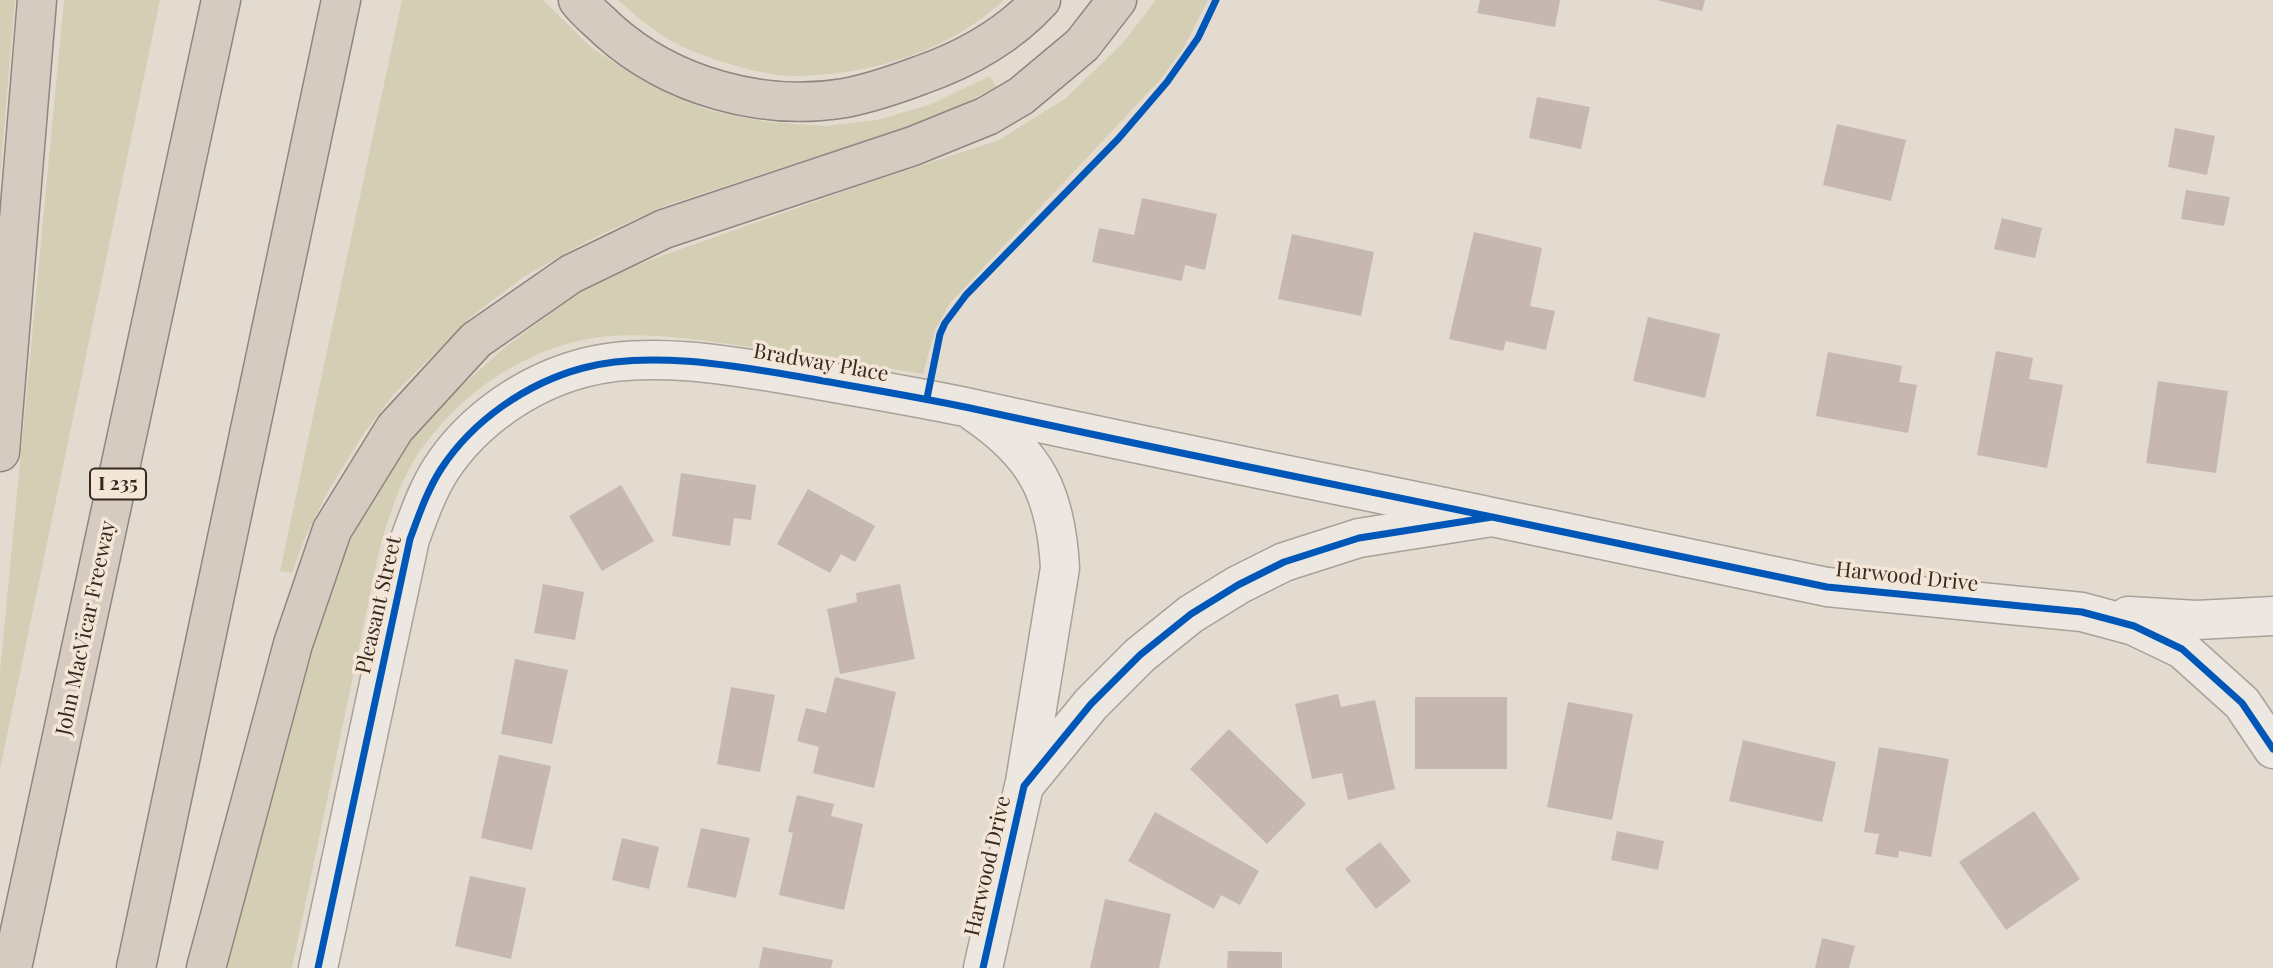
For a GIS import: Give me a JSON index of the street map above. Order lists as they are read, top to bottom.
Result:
{
  "streets": {
    "highway": ["I 235", "John MacVicar Freeway"],
    "street": ["Bradway Place", "Harwood Drive", "Pleasant Street"]
  },
  "crossings": [
    ["Bradway Place", "Harwood Drive"],
    ["Bradway Place", "Pleasant Street"]
  ]
}
